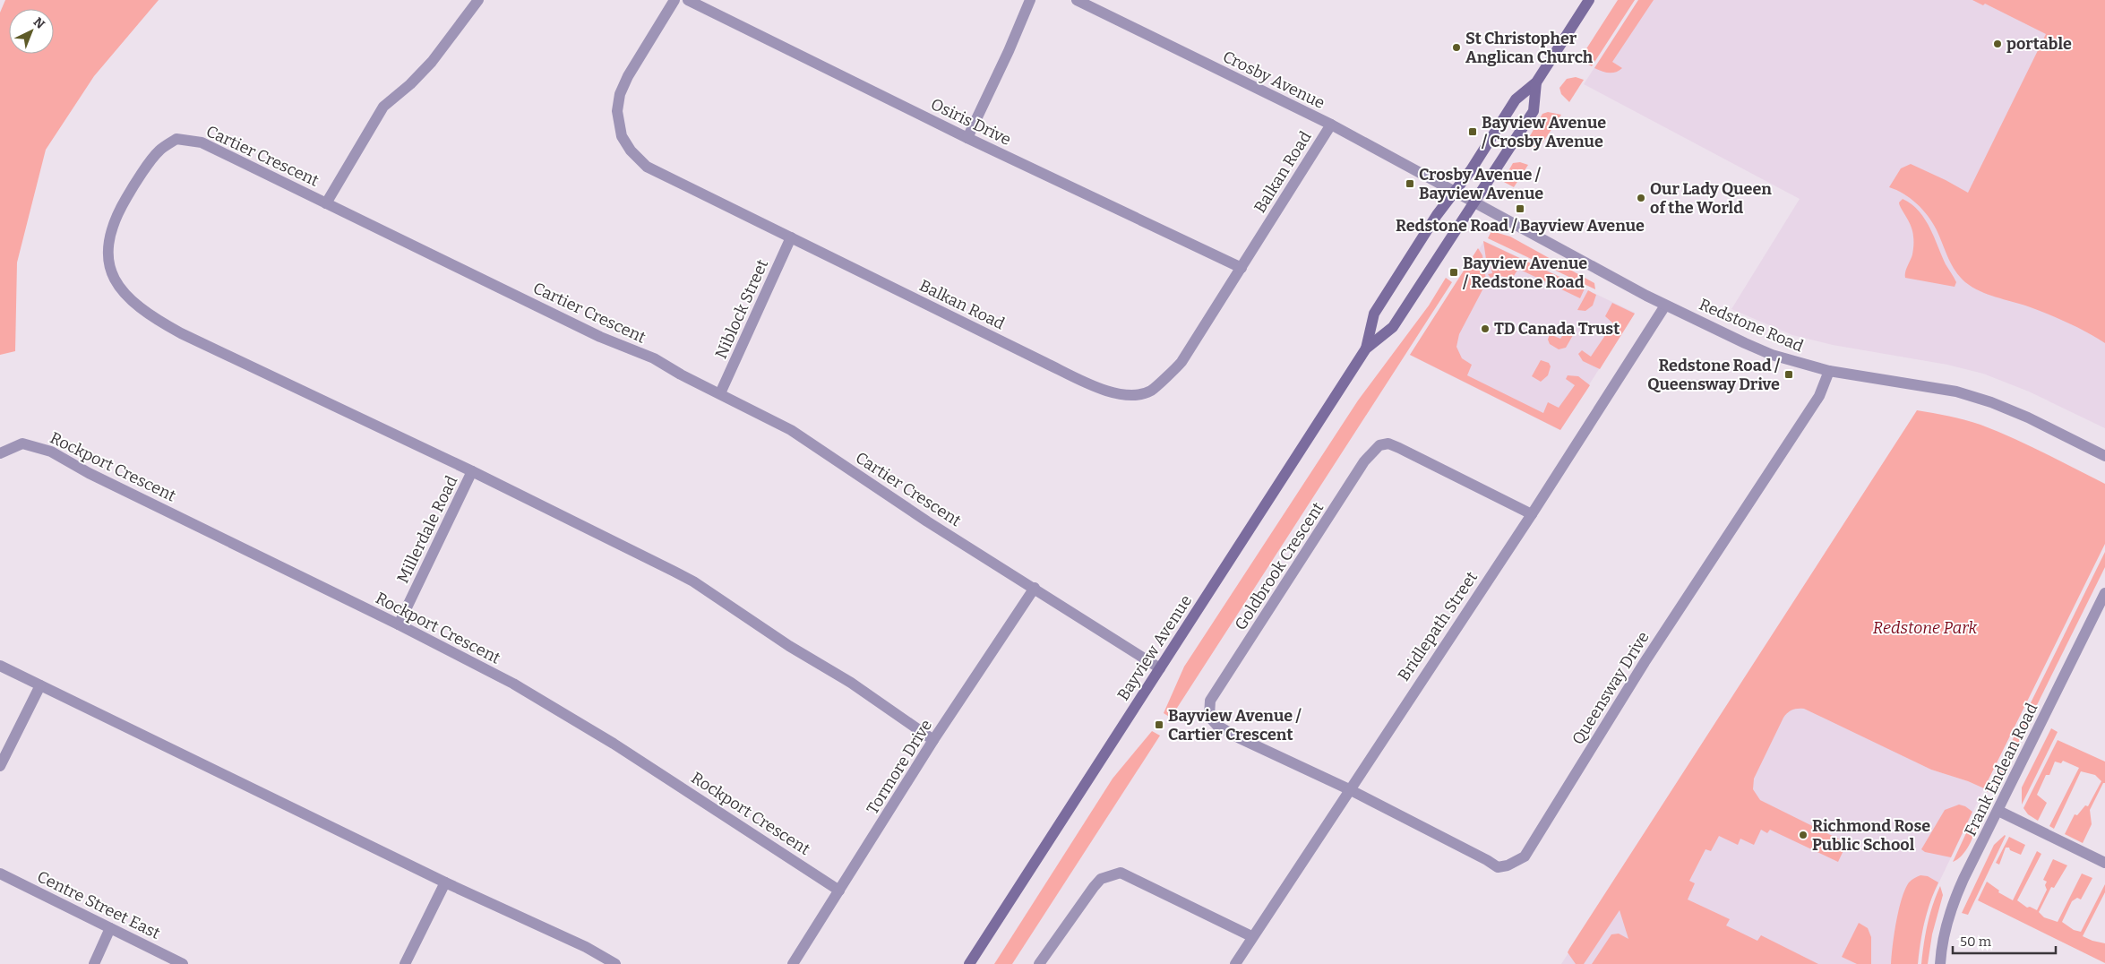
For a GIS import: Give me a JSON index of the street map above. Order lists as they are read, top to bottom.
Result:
{
  "streets": {
    "main road": ["Bayview Avenue"],
    "street": [
      "Crosby Avenue",
      "Osiris Drive",
      "Cartier Crescent",
      "Balkan Road",
      "Niblock Street",
      "Redstone Road",
      "Rockport Crescent",
      "Millerdale Road",
      "Goldbrook Crescent",
      "Bridlepath Street",
      "Queensway Drive",
      "Tormore Drive",
      "Frank Endean Road",
      "Centre Street East"
    ]
  },
  "crossings": [
    ["Crosby Avenue", "Balkan Road"],
    ["Crosby Avenue", "Redstone Road"],
    ["Crosby Avenue", "Bayview Avenue"],
    ["Osiris Drive", "Balkan Road"],
    ["Cartier Crescent", "Niblock Street"],
    ["Cartier Crescent", "Millerdale Road"],
    ["Cartier Crescent", "Bayview Avenue"],
    ["Cartier Crescent", "Tormore Drive"],
    ["Balkan Road", "Niblock Street"],
    ["Redstone Road", "Bridlepath Street"],
    ["Redstone Road", "Bayview Avenue"],
    ["Redstone Road", "Queensway Drive"],
    ["Rockport Crescent", "Millerdale Road"],
    ["Rockport Crescent", "Tormore Drive"],
    ["Goldbrook Crescent", "Bridlepath Street"],
    ["Goldbrook Crescent", "Queensway Drive"],
    ["Bridlepath Street", "Queensway Drive"]
  ],
  "parks": ["Redstone Park"],
  "places": {
    "other": [
      "portable",
      "St Christopher Anglican Church",
      "Our Lady Queen of the World",
      "TD Canada Trust",
      "Richmond Rose Public School"
    ],
    "transit": [
      "Bayview Avenue / Crosby Avenue",
      "Crosby Avenue / Bayview Avenue",
      "Redstone Road / Bayview Avenue",
      "Bayview Avenue / Redstone Road",
      "Redstone Road / Queensway Drive",
      "Bayview Avenue / Cartier Crescent"
    ]
  },
  "scale_bar": "50 m",
  "north": "top right"
}
